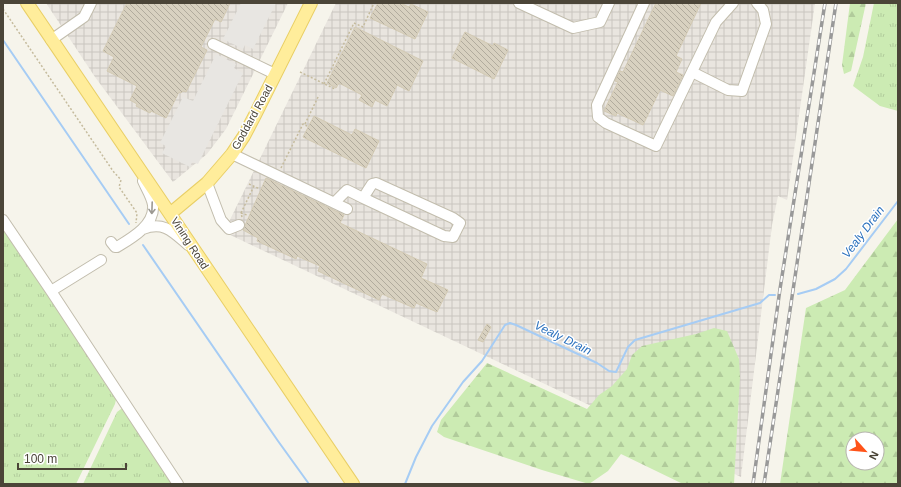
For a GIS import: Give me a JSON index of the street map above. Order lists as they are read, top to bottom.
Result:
{
  "streets": {
    "main road": ["Goddard Road", "Vining Road"]
  },
  "crossings": [
    ["Goddard Road", "Vining Road"]
  ],
  "water": ["Vealy Drain"],
  "scale_bar": "100 m",
  "north": "bottom right"
}
